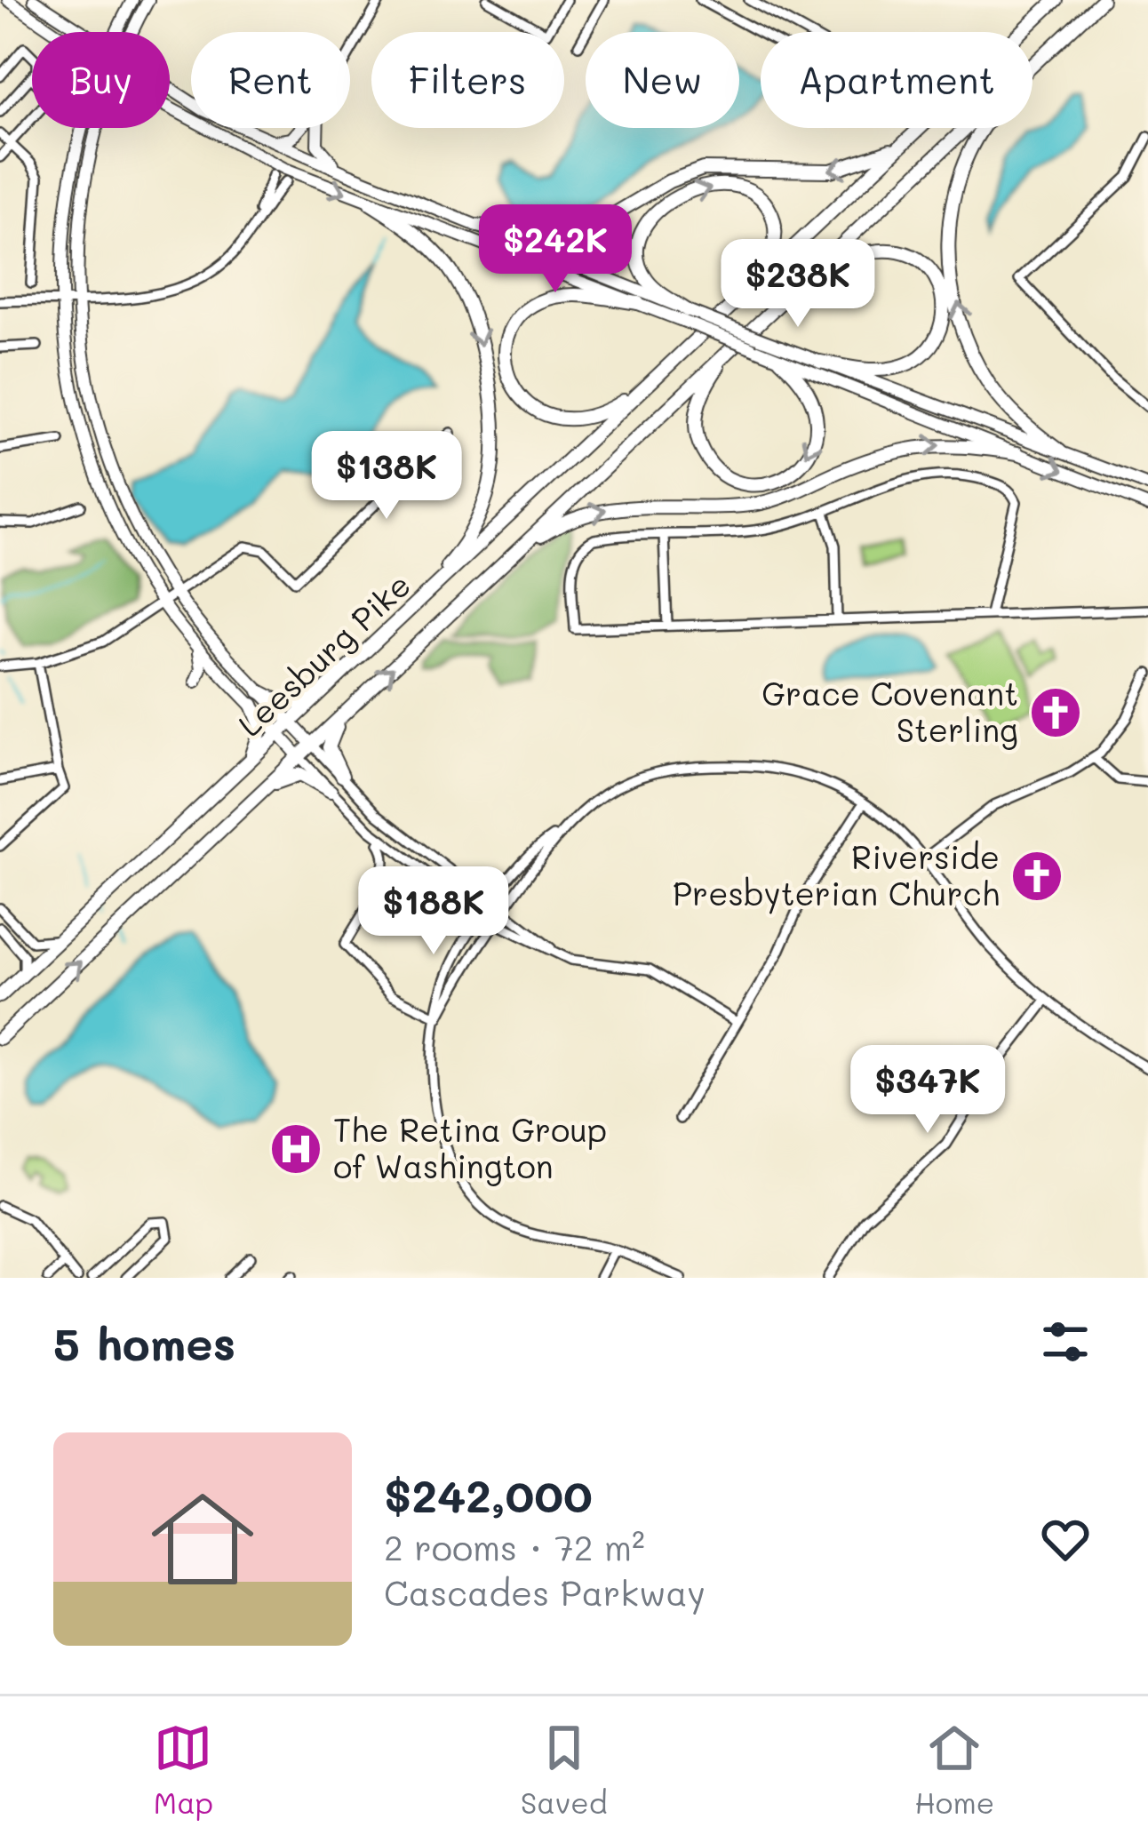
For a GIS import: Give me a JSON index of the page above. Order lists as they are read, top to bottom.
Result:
{
  "streets": {
    "highway": ["Leesburg Pike"]
  },
  "places": {
    "church": ["Grace Covenant Sterling", "Riverside Presbyterian Church"],
    "hospital": ["The Retina Group of Washington"]
  },
  "page": {
    "chip": [
      "Buy",
      "Rent",
      "Filters",
      "New",
      "Apartment"
    ],
    "price": [
      "$242K",
      "$238K",
      "$138K",
      "$188K",
      "$347K"
    ],
    "heading": "5 homes",
    "list": [
      {
        "name": "$242,000",
        "note": "2 rooms · 72 m² · Cascades Parkway"
      }
    ],
    "tabs": ["Map", "Saved", "Home"]
  }
}
